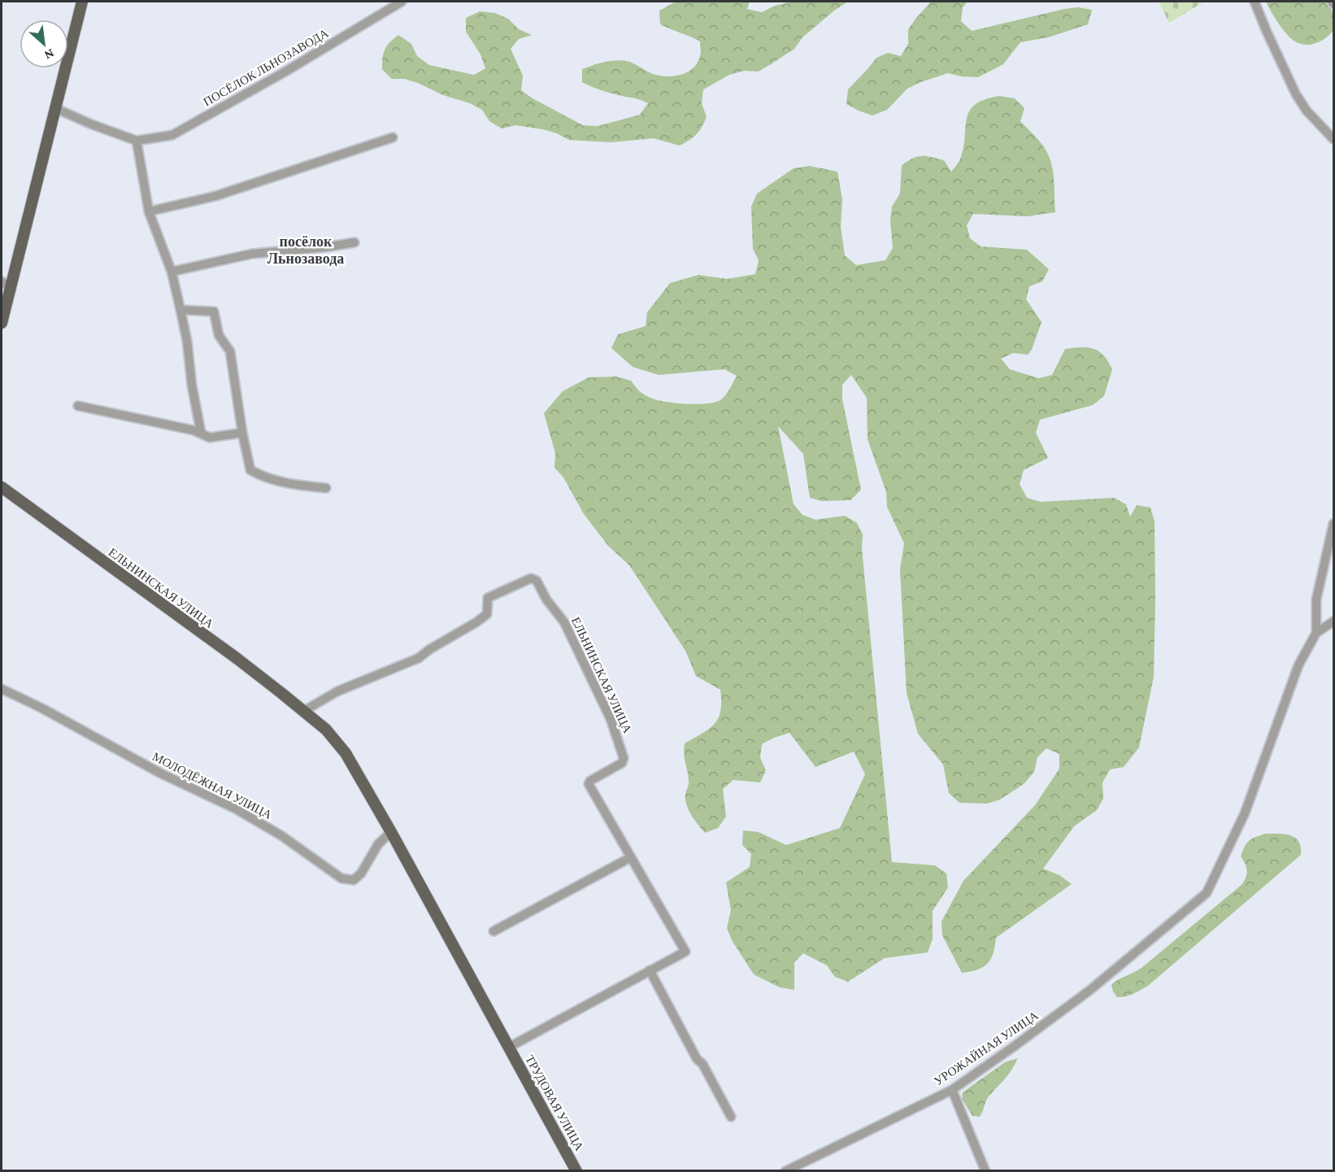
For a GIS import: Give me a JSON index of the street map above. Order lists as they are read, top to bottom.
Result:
{
  "streets": {
    "main road": ["ЕЛЬНИНСКАЯ УЛИЦА", "ТРУДОВАЯ УЛИЦА"],
    "street": ["ПОСЁЛОК ЛЬНОЗАВОДА", "МОЛОДЁЖНАЯ УЛИЦА", "УРОЖАЙНАЯ УЛИЦА"]
  },
  "crossings": [
    ["ЕЛЬНИНСКАЯ УЛИЦА", "МОЛОДЁЖНАЯ УЛИЦА"],
    ["ЕЛЬНИНСКАЯ УЛИЦА", "ТРУДОВАЯ УЛИЦА"]
  ],
  "districts": ["посёлок Льнозавода"],
  "north": "bottom right"
}
